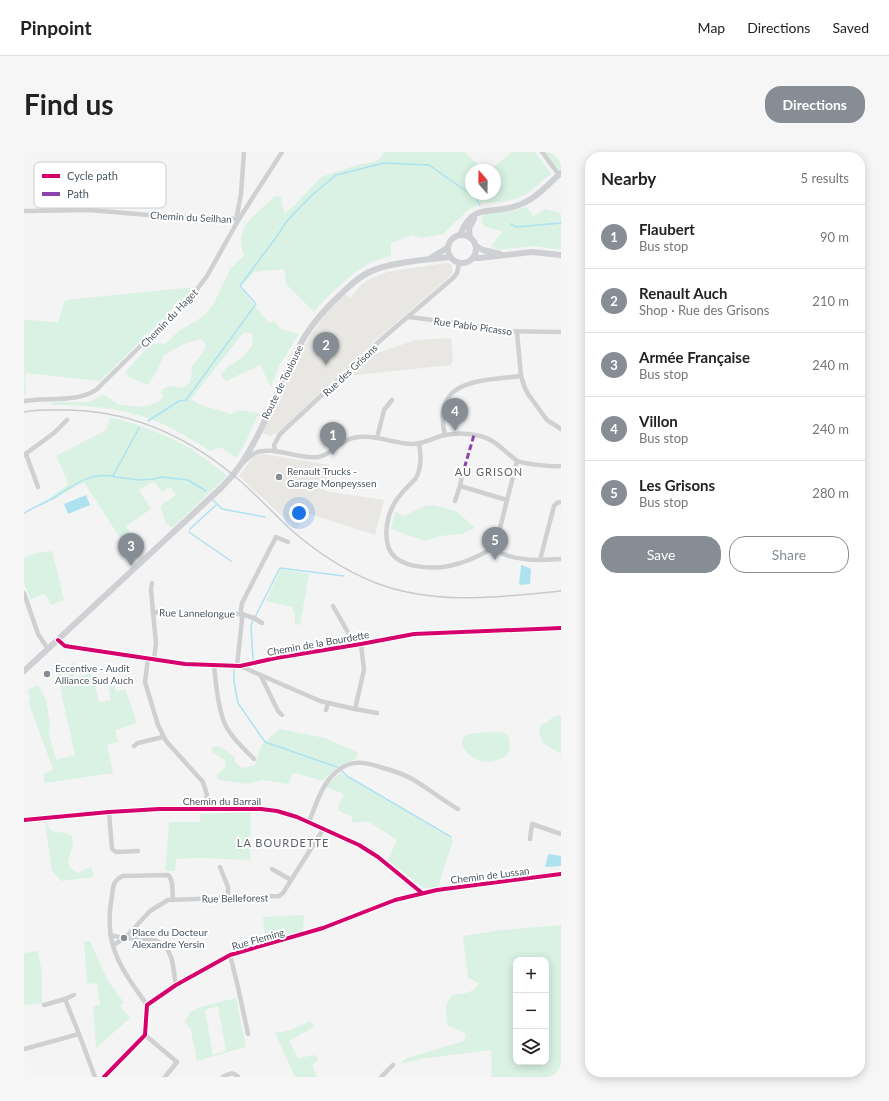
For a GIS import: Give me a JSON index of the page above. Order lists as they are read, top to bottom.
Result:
{
  "streets": {
    "main road": ["Route de Toulouse"],
    "street": [
      "Chemin du Seilhan",
      "Chemin du Haget",
      "Rue Pablo Picasso",
      "Rue des Grisons",
      "Rue Lannelongue",
      "Chemin de la Bourdette",
      "Chemin du Barrail",
      "Chemin de Lussan",
      "Rue Belleforest",
      "Rue Fleming"
    ]
  },
  "crossings": [
    ["Chemin du Seilhan", "Chemin du Haget"],
    ["Rue Pablo Picasso", "Rue des Grisons"],
    ["Rue des Grisons", "Route de Toulouse"],
    ["Route de Toulouse", "Chemin de la Bourdette"],
    ["Rue Lannelongue", "Chemin de la Bourdette"],
    ["Chemin du Barrail", "Chemin de Lussan"],
    ["Chemin du Barrail", "Rue Belleforest"],
    ["Chemin du Barrail", "Rue Fleming"],
    ["Chemin de Lussan", "Rue Fleming"]
  ],
  "districts": ["AU GRISON", "LA BOURDETTE"],
  "places": ["Renault Trucks - Garage Monpeyssen", "Eccentive - Audit Alliance Sud Auch", "Place du Docteur Alexandre Yersin"],
  "legend": ["Cycle path", "Path"],
  "north": "top",
  "page": {
    "header": "Pinpoint",
    "nav": ["Map", "Directions", "Saved"],
    "buttons": [
      "Directions",
      ["Save", "Share"]
    ],
    "title": "Find us",
    "heading": ["Nearby", "5 results"],
    "list": [
      {
        "mark": "1",
        "name": "Flaubert",
        "note": "Bus stop",
        "value": "90 m"
      },
      {
        "mark": "2",
        "name": "Renault Auch",
        "note": "Shop · Rue des Grisons",
        "value": "210 m"
      },
      {
        "mark": "3",
        "name": "Armée Française",
        "note": "Bus stop",
        "value": "240 m"
      },
      {
        "mark": "4",
        "name": "Villon",
        "note": "Bus stop",
        "value": "240 m"
      },
      {
        "mark": "5",
        "name": "Les Grisons",
        "note": "Bus stop",
        "value": "280 m"
      }
    ],
    "pins": [
      "2",
      "4",
      "1",
      "5",
      "3"
    ],
    "map_buttons": ["+", "−"]
  }
}
